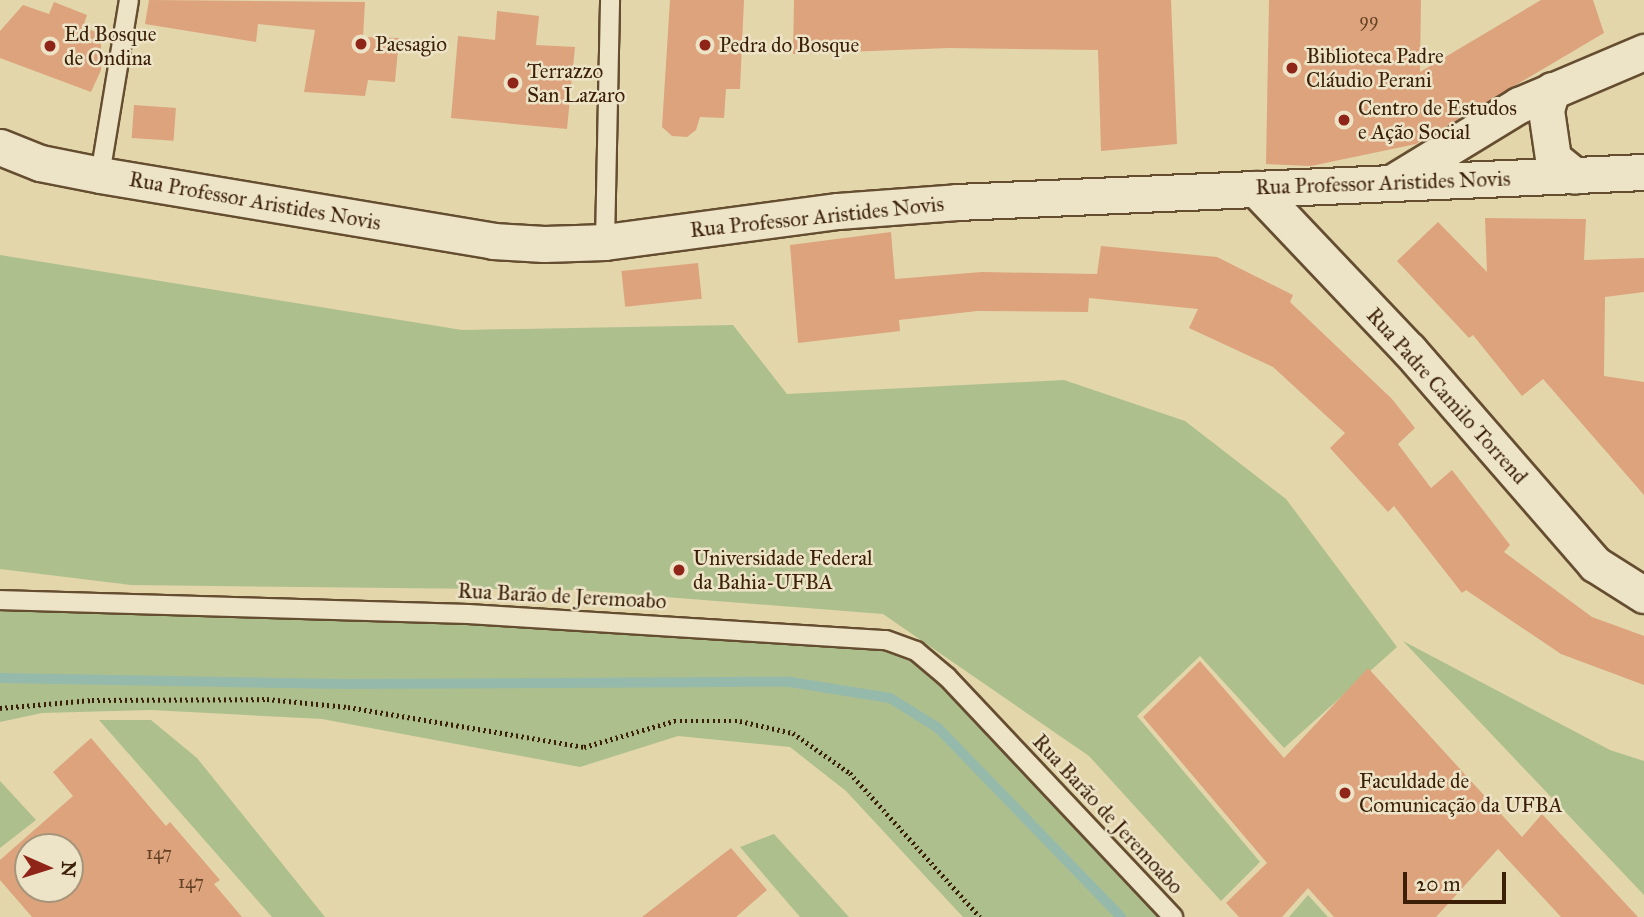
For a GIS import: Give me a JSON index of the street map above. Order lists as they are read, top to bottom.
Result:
{
  "streets": {
    "street": ["Rua Professor Aristides Novis", "Rua Padre Camilo Torrend"],
    "lane": ["Rua Barão de Jeremoabo"]
  },
  "crossings": [
    ["Rua Professor Aristides Novis", "Rua Padre Camilo Torrend"]
  ],
  "places": [
    "Paesagio",
    "Pedra do Bosque",
    "Ed Bosque de Ondina",
    "Biblioteca Padre Cláudio Perani",
    "Terrazzo San Lazaro",
    "Centro de Estudos e Ação Social",
    "Universidade Federal da Bahia-UFBA",
    "Faculdade de Comunicação da UFBA"
  ],
  "house_numbers": ["99", "147", "147"],
  "scale_bar": "20 m",
  "north": "right"
}
